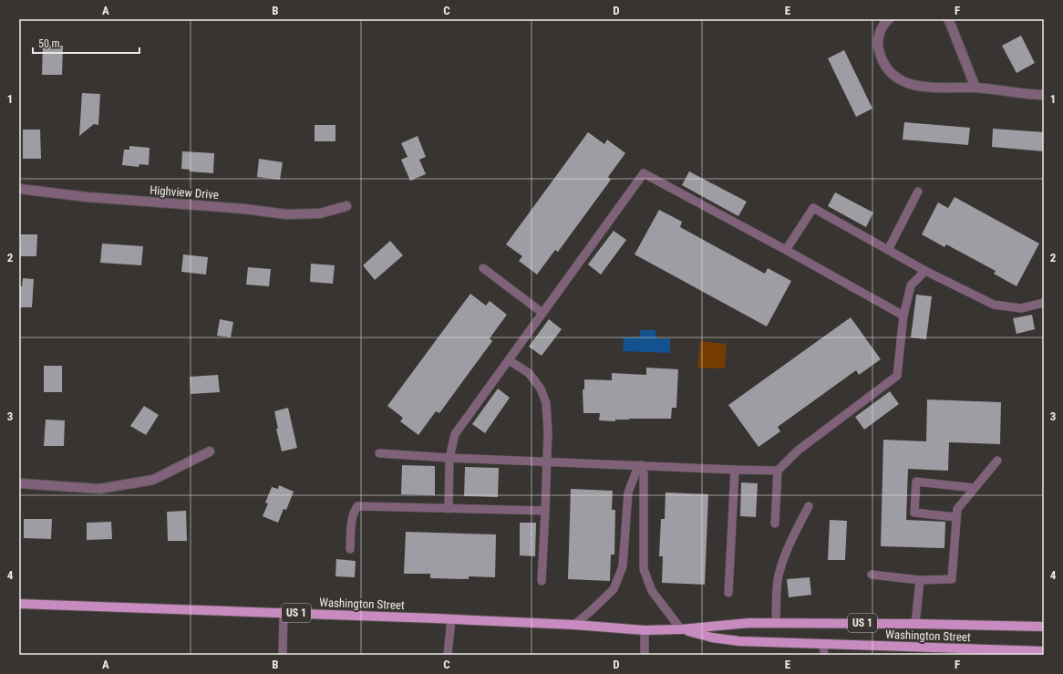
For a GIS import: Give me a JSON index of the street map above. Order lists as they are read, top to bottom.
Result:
{
  "streets": {
    "main road": ["Washington Street", "US 1"],
    "street": ["Highview Drive"]
  },
  "scale_bar": "50 m",
  "grid": {
    "columns": [
      "A",
      "B",
      "C",
      "D",
      "E",
      "F"
    ],
    "rows": [
      "1",
      "2",
      "3",
      "4"
    ]
  }
}
